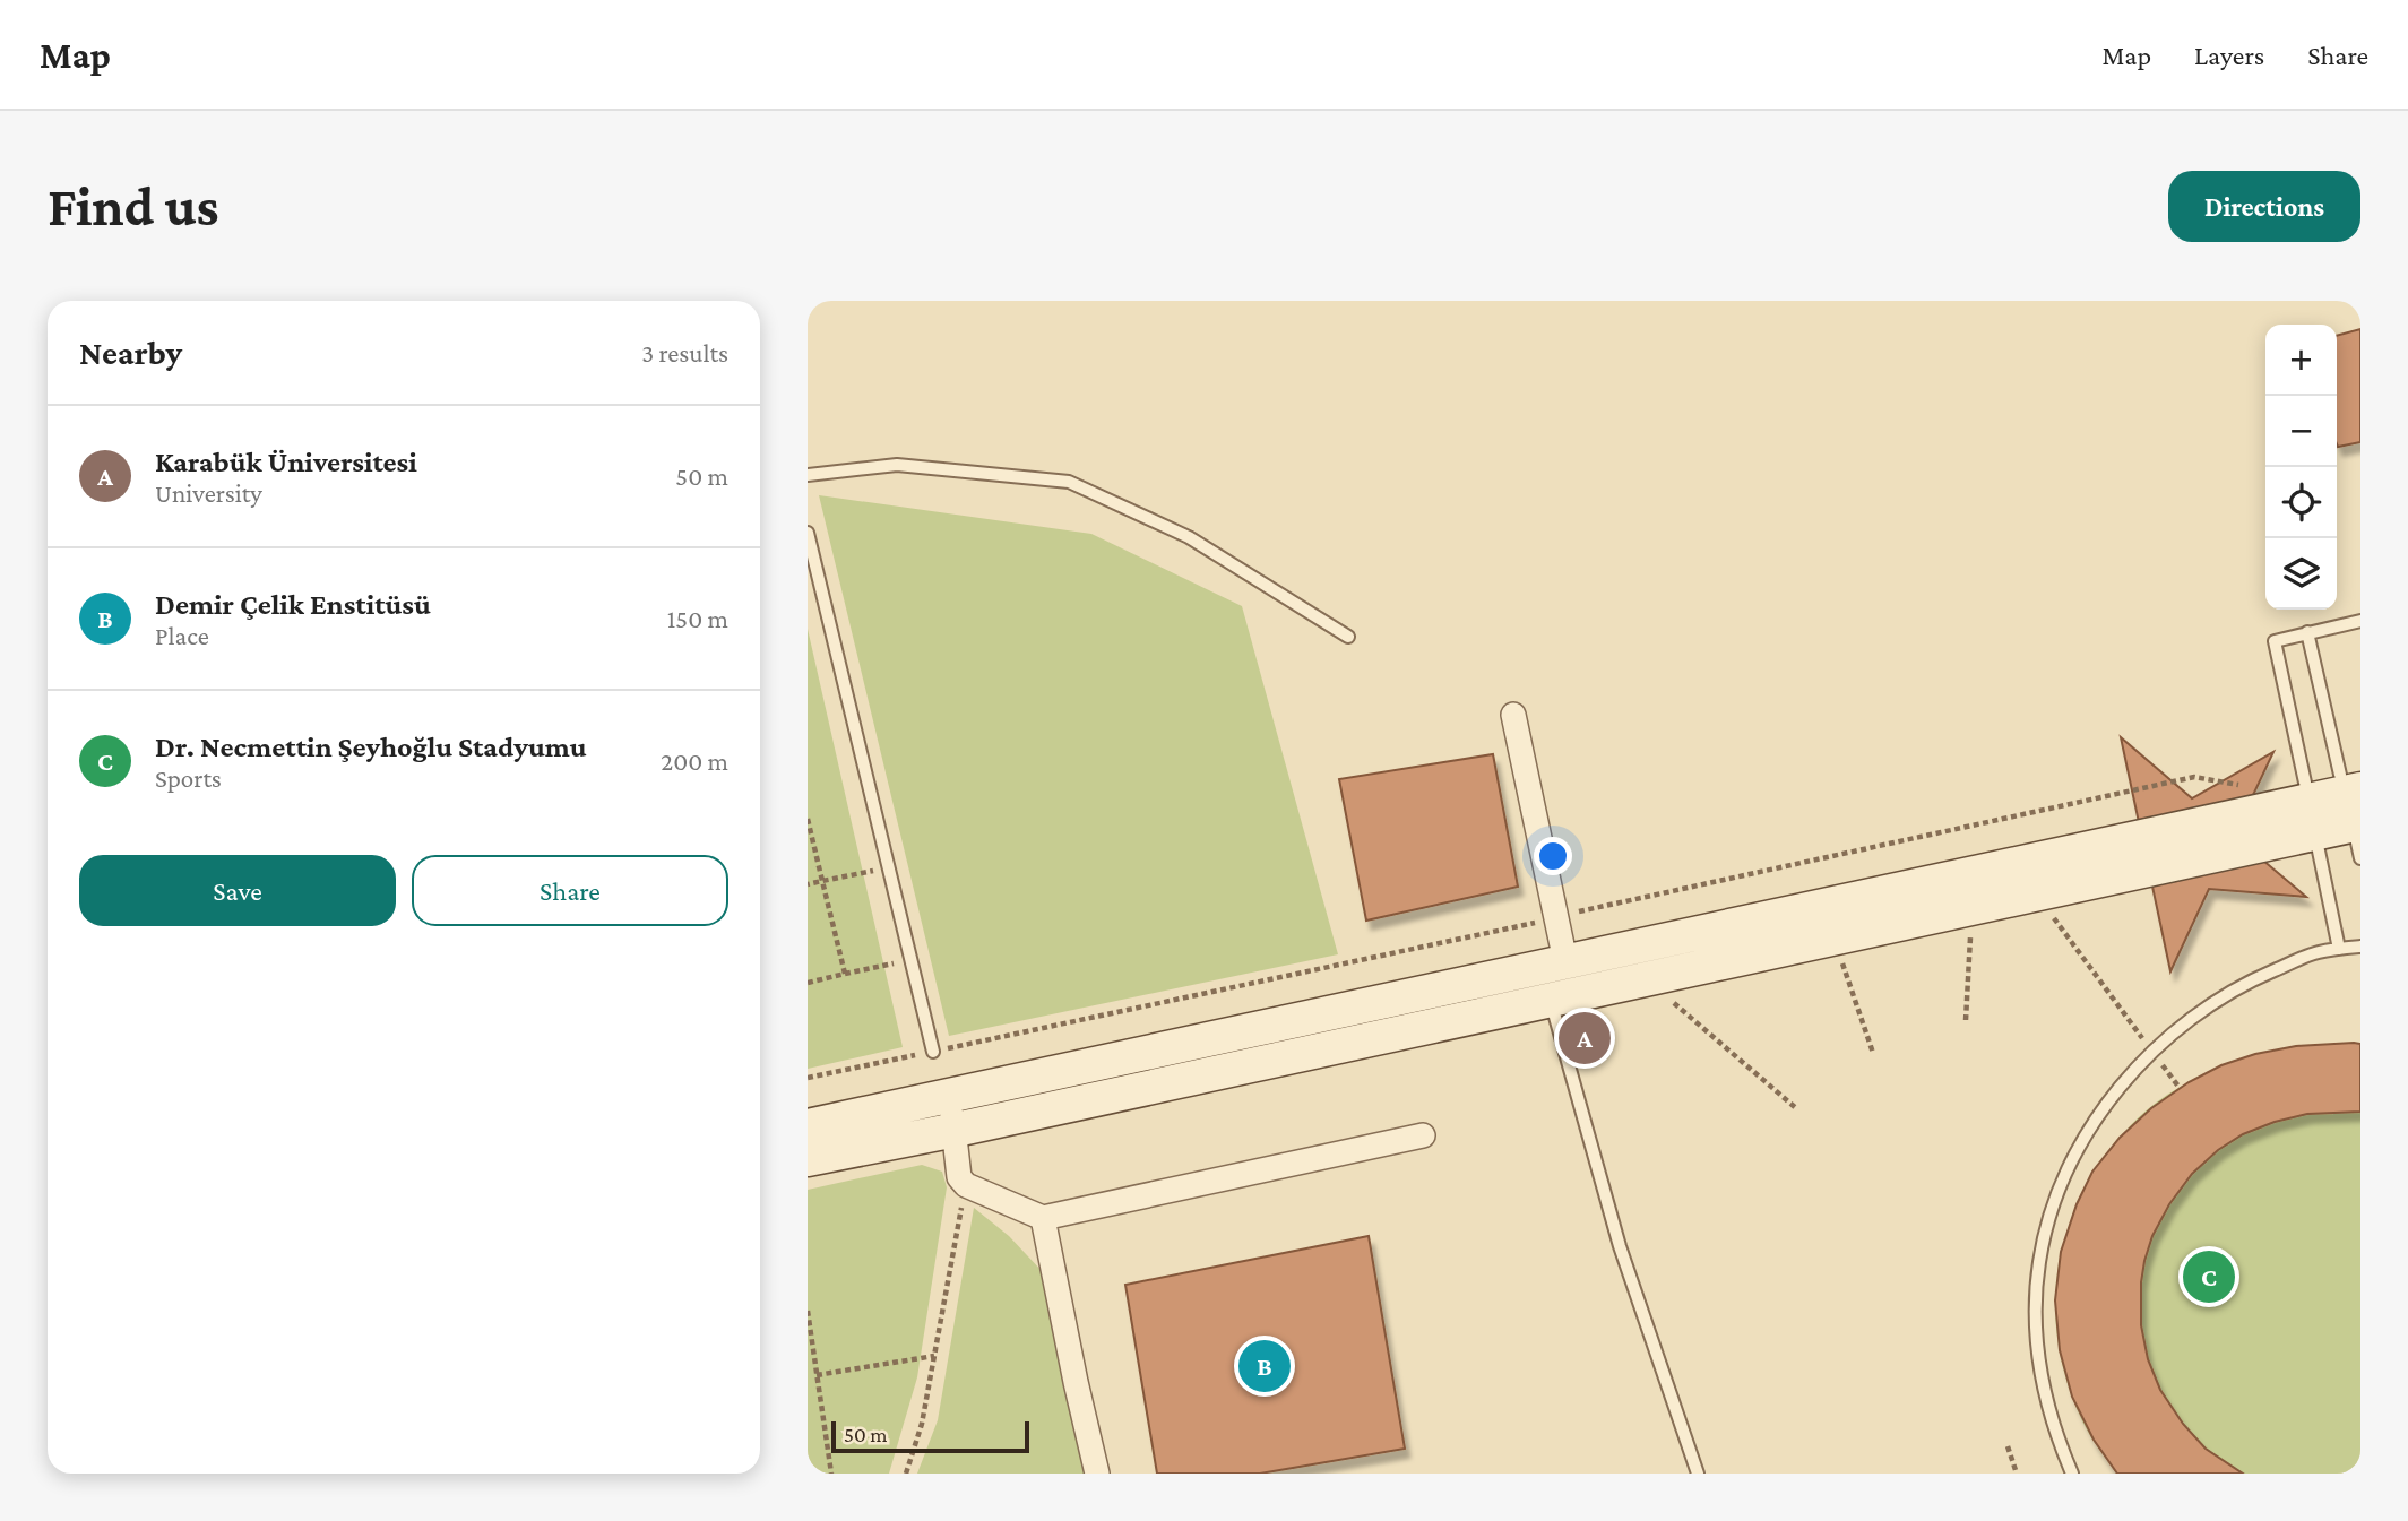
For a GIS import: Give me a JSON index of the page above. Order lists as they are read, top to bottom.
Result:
{
  "scale_bar": "50 m",
  "page": {
    "header": "Map",
    "nav": ["Map", "Layers", "Share"],
    "buttons": [
      "Directions",
      ["Save", "Share"]
    ],
    "title": "Find us",
    "heading": ["Nearby", "3 results"],
    "map_buttons": ["+", "−"],
    "list": [
      {
        "mark": "A",
        "name": "Karabük Üniversitesi",
        "note": "University",
        "value": "50 m"
      },
      {
        "mark": "B",
        "name": "Demir Çelik Enstitüsü",
        "note": "Place",
        "value": "150 m"
      },
      {
        "mark": "C",
        "name": "Dr. Necmettin Şeyhoğlu Stadyumu",
        "note": "Sports",
        "value": "200 m"
      }
    ],
    "pins": ["A", "C", "B"],
    "scale": "50 m"
  }
}
